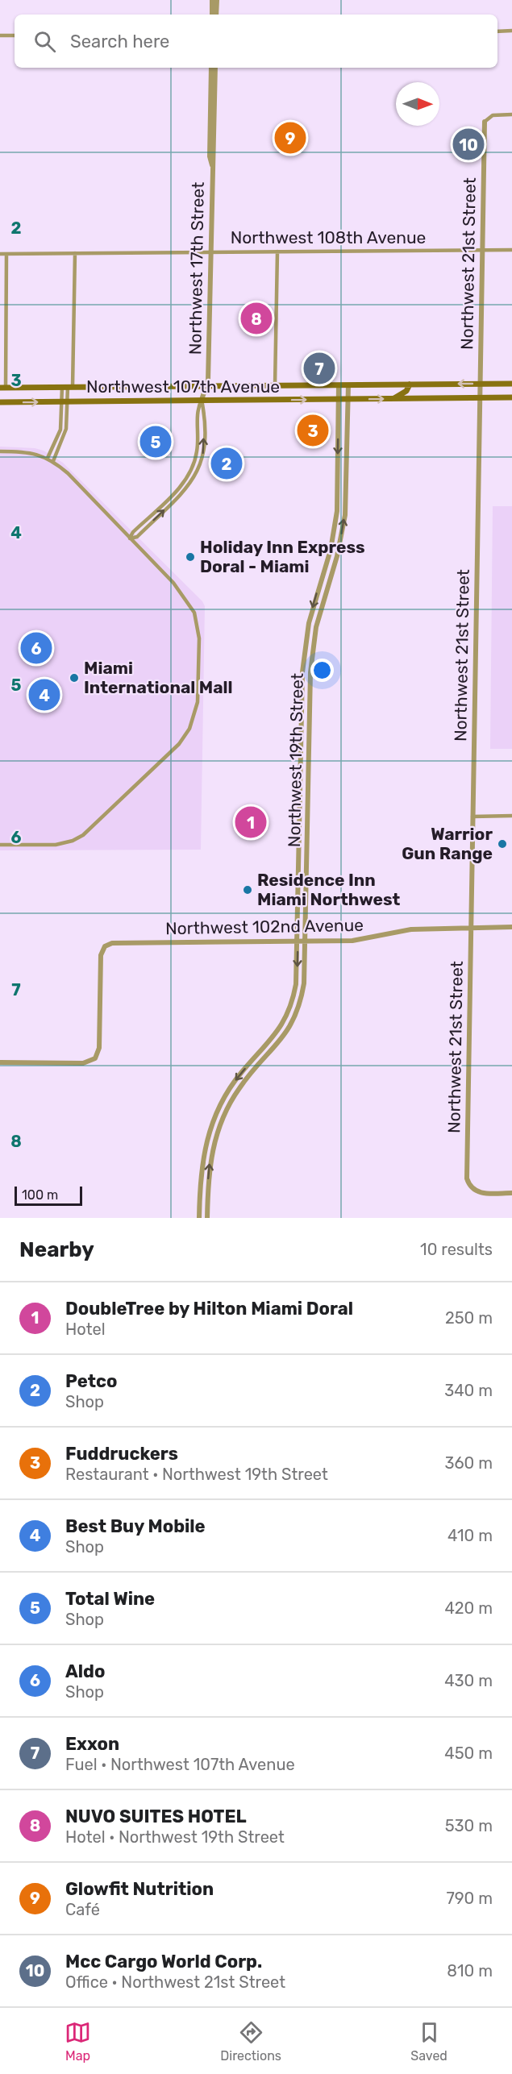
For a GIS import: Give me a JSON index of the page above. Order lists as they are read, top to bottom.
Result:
{
  "streets": {
    "main road": ["Northwest 107th Avenue"],
    "street": [
      "Northwest 108th Avenue",
      "Northwest 21st Street",
      "Northwest 17th Street",
      "Northwest 19th Street",
      "Northwest 102nd Avenue"
    ]
  },
  "crossings": [
    ["Northwest 108th Avenue", "Northwest 21st Street"],
    ["Northwest 108th Avenue", "Northwest 17th Street"],
    ["Northwest 21st Street", "Northwest 107th Avenue"],
    ["Northwest 21st Street", "Northwest 102nd Avenue"],
    ["Northwest 17th Street", "Northwest 107th Avenue"],
    ["Northwest 107th Avenue", "Northwest 19th Street"],
    ["Northwest 19th Street", "Northwest 102nd Avenue"]
  ],
  "places": [
    "Holiday Inn Express Doral - Miami",
    "Miami International Mall",
    "Warrior Gun Range",
    "Residence Inn Miami Northwest"
  ],
  "scale_bar": "100 m",
  "north": "right",
  "page": {
    "search": "Search here",
    "pins": [
      "9",
      "10",
      "8",
      "7",
      "3",
      "5",
      "2",
      "6",
      "4",
      "1"
    ],
    "scale": "100 m",
    "heading": ["Nearby", "10 results"],
    "list": [
      {
        "mark": "1",
        "name": "DoubleTree by Hilton Miami Doral",
        "note": "Hotel",
        "value": "250 m"
      },
      {
        "mark": "2",
        "name": "Petco",
        "note": "Shop",
        "value": "340 m"
      },
      {
        "mark": "3",
        "name": "Fuddruckers",
        "note": "Restaurant · Northwest 19th Street",
        "value": "360 m"
      },
      {
        "mark": "4",
        "name": "Best Buy Mobile",
        "note": "Shop",
        "value": "410 m"
      },
      {
        "mark": "5",
        "name": "Total Wine",
        "note": "Shop",
        "value": "420 m"
      },
      {
        "mark": "6",
        "name": "Aldo",
        "note": "Shop",
        "value": "430 m"
      },
      {
        "mark": "7",
        "name": "Exxon",
        "note": "Fuel · Northwest 107th Avenue",
        "value": "450 m"
      },
      {
        "mark": "8",
        "name": "NUVO SUITES HOTEL",
        "note": "Hotel · Northwest 19th Street",
        "value": "530 m"
      },
      {
        "mark": "9",
        "name": "Glowfit Nutrition",
        "note": "Café",
        "value": "790 m"
      },
      {
        "mark": "10",
        "name": "Mcc Cargo World Corp.",
        "note": "Office · Northwest 21st Street",
        "value": "810 m"
      }
    ],
    "nav": ["Map", "Directions", "Saved"]
  },
  "grid": {
    "rows": [
      "2",
      "3",
      "4",
      "5",
      "6",
      "7",
      "8"
    ]
  }
}
